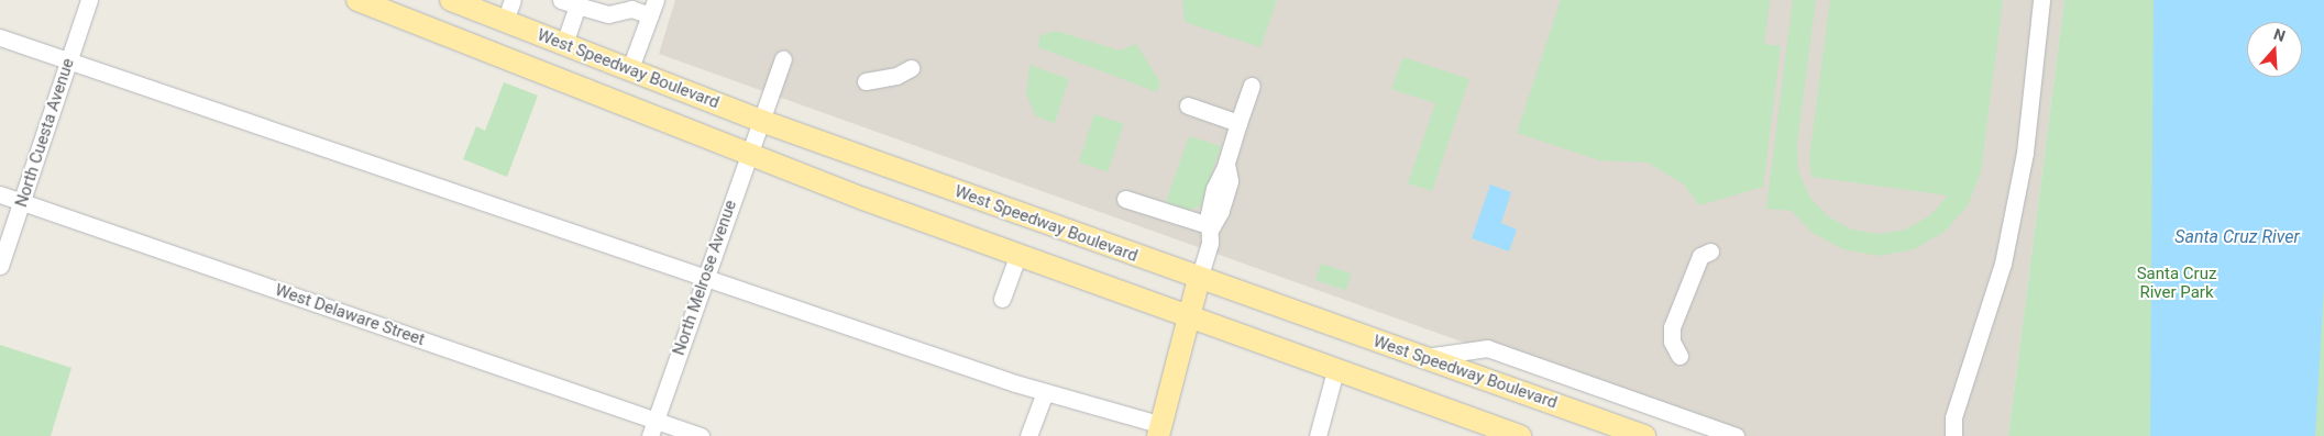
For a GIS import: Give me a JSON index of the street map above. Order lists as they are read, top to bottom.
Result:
{
  "streets": {
    "main road": ["West Speedway Boulevard"],
    "street": ["North Cuesta Avenue", "North Melrose Avenue", "West Delaware Street"]
  },
  "crossings": [
    ["West Speedway Boulevard", "North Melrose Avenue"],
    ["North Cuesta Avenue", "West Delaware Street"],
    ["North Melrose Avenue", "West Delaware Street"]
  ],
  "water": ["Santa Cruz River"],
  "parks": ["Santa Cruz River Park"],
  "north": "top"
}
